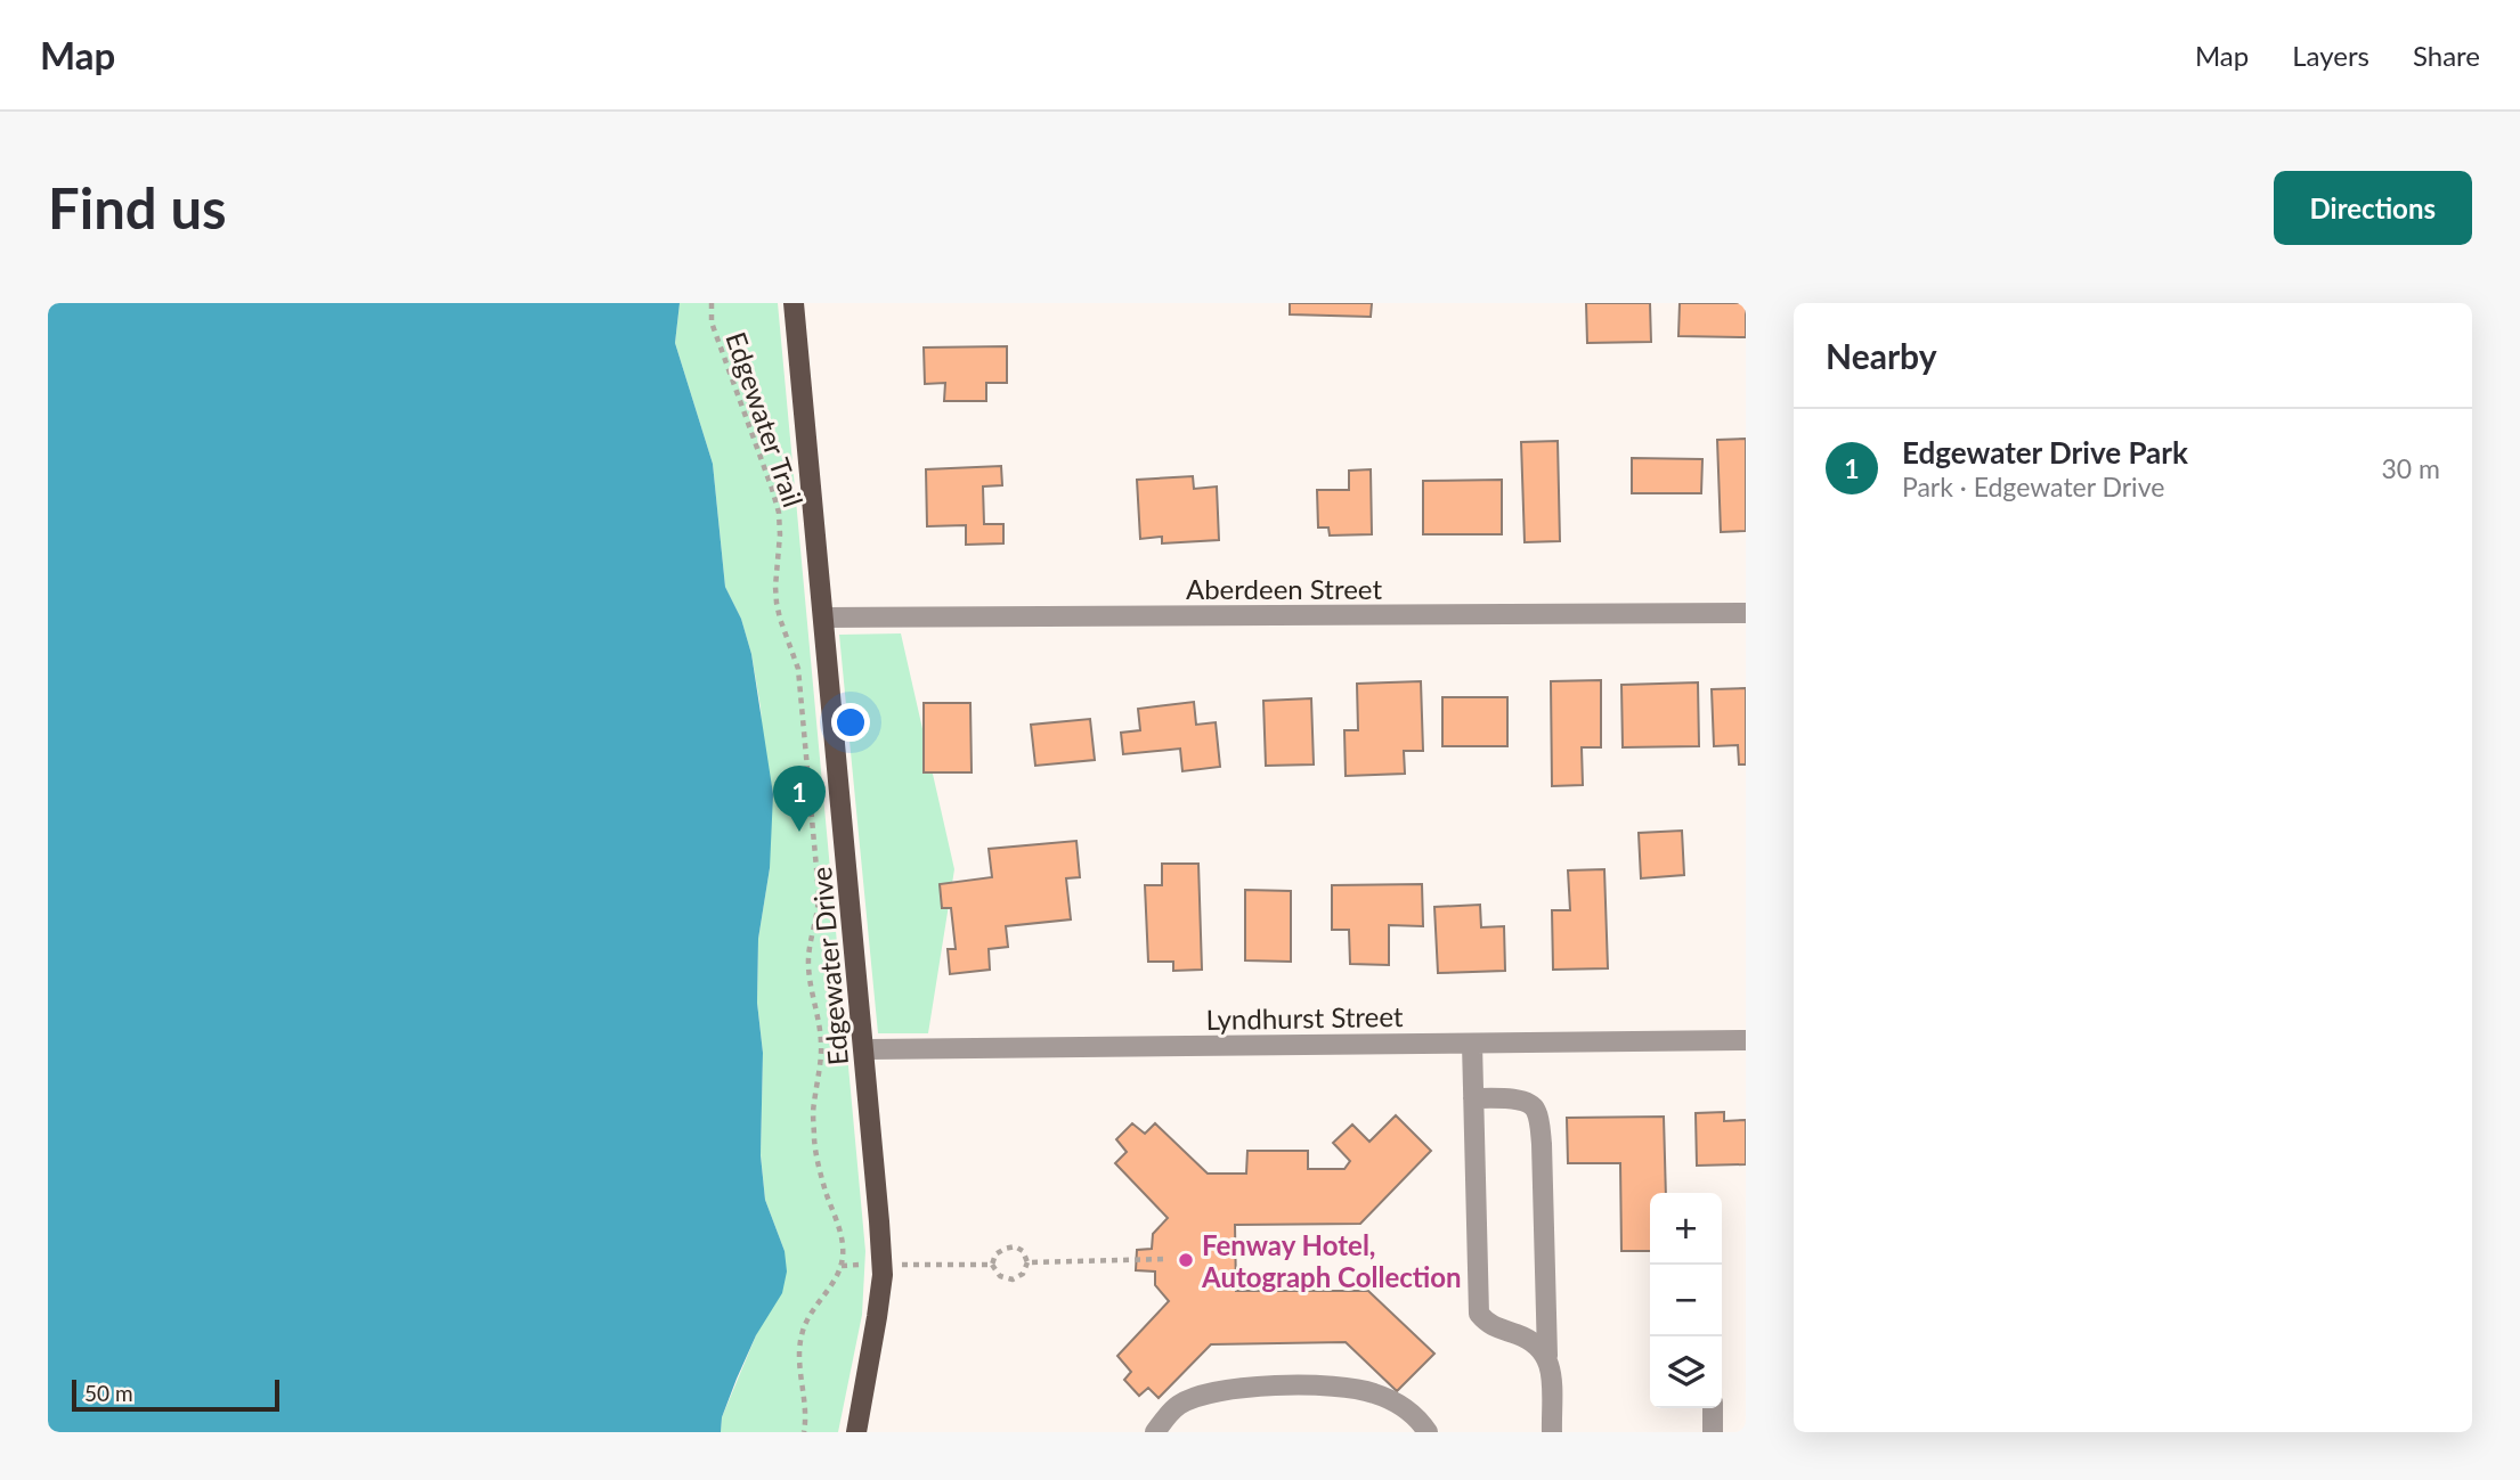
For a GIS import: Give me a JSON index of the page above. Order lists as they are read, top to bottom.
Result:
{
  "streets": {
    "main road": ["Edgewater Drive"],
    "street": ["Aberdeen Street", "Lyndhurst Street"],
    "path": ["Edgewater Trail"]
  },
  "crossings": [
    ["Aberdeen Street", "Edgewater Drive"],
    ["Edgewater Drive", "Lyndhurst Street"]
  ],
  "places": ["Fenway Hotel, Autograph Collection"],
  "scale_bar": "50 m",
  "page": {
    "header": "Map",
    "nav": ["Map", "Layers", "Share"],
    "buttons": "Directions",
    "title": "Find us",
    "heading": "Nearby",
    "list": [
      {
        "mark": "1",
        "name": "Edgewater Drive Park",
        "note": "Park · Edgewater Drive",
        "value": "30 m"
      }
    ],
    "pins": "1",
    "map_buttons": ["+", "−"],
    "scale": "50 m"
  }
}
